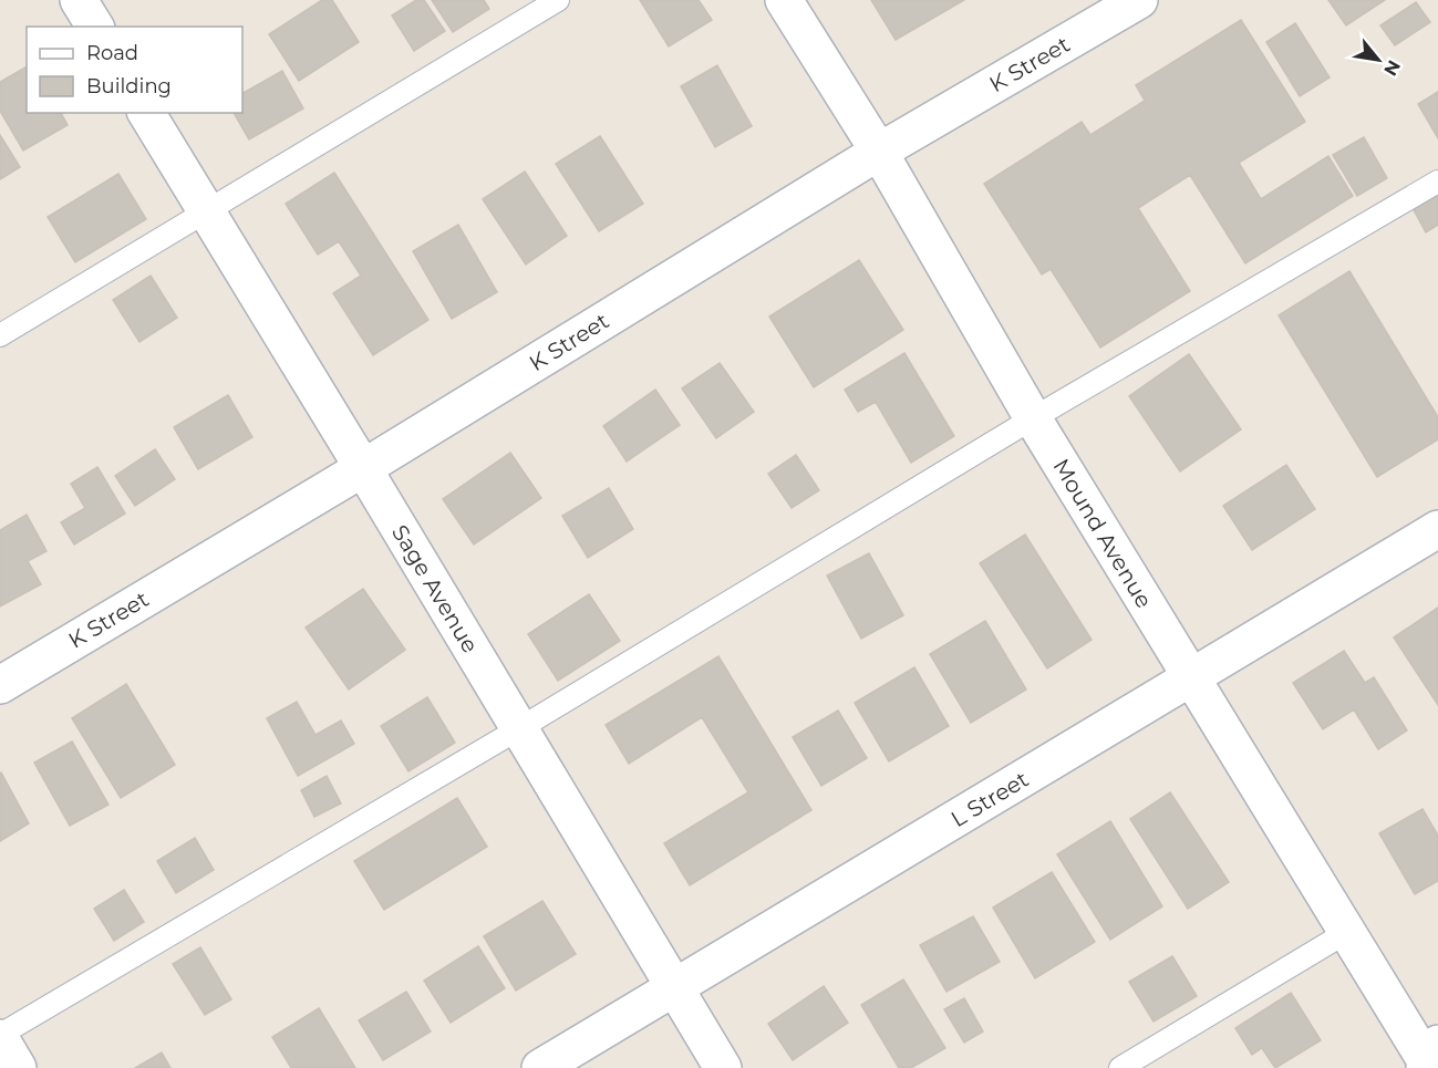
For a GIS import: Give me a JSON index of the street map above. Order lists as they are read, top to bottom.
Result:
{
  "streets": {
    "street": [
      "K Street",
      "Mound Avenue",
      "Sage Avenue",
      "L Street"
    ]
  },
  "crossings": [
    ["K Street", "Mound Avenue"],
    ["K Street", "Sage Avenue"],
    ["Mound Avenue", "L Street"],
    ["Sage Avenue", "L Street"]
  ],
  "legend": ["Road", "Building"],
  "north": "bottom right"
}
